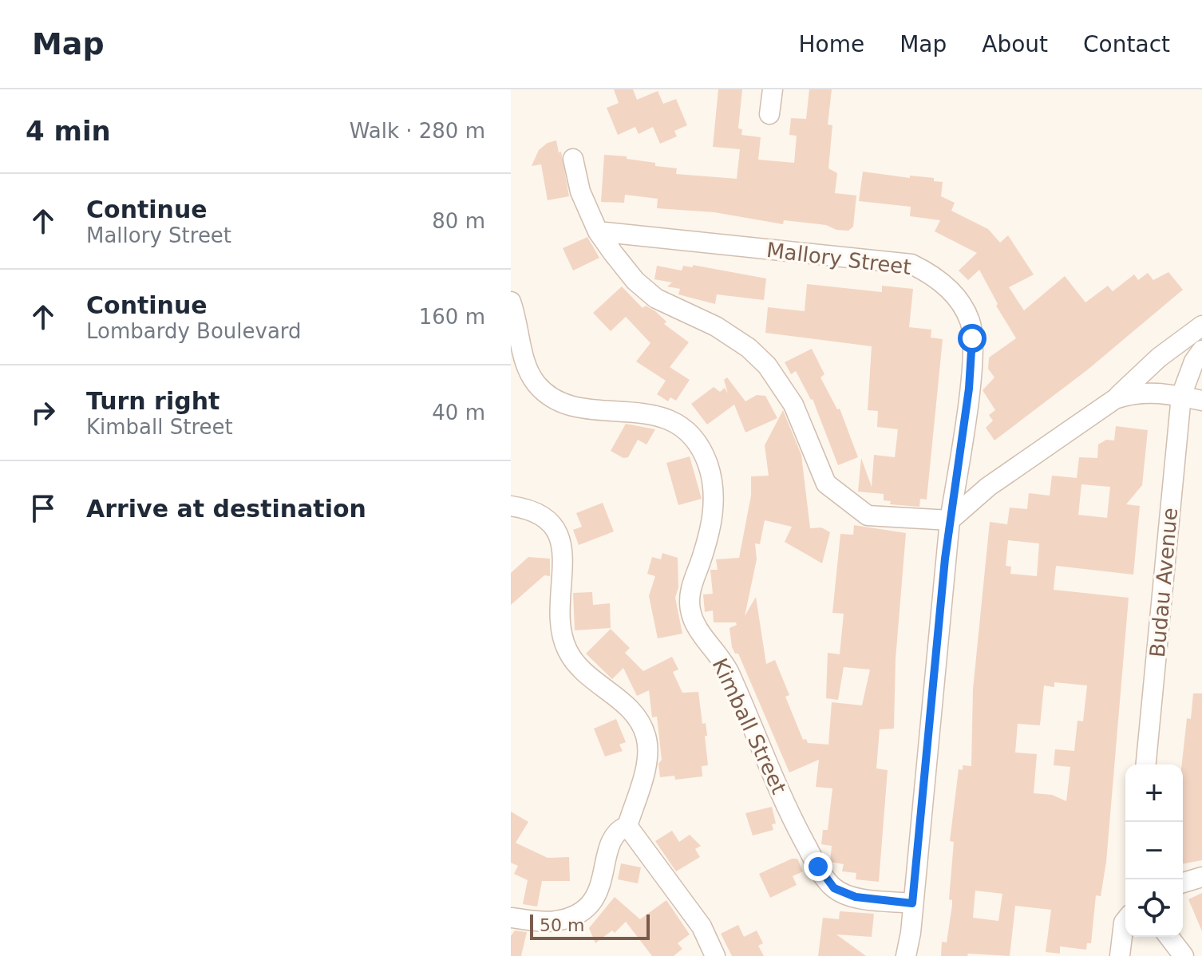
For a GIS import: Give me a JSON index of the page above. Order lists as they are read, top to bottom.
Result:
{
  "streets": {
    "street": ["Mallory Street", "Budau Avenue", "Kimball Street"]
  },
  "crossings": [
    ["Mallory Street", "Kimball Street"]
  ],
  "scale_bar": "50 m",
  "page": {
    "header": "Map",
    "nav": [
      "Home",
      "Map",
      "About",
      "Contact"
    ],
    "heading": ["4 min", "Walk · 280 m"],
    "list": [
      ["Continue", "Mallory Street", "80 m"],
      ["Continue", "Lombardy Boulevard", "160 m"],
      ["Turn right", "Kimball Street", "40 m"],
      "Arrive at destination"
    ],
    "map_buttons": ["+", "−"],
    "scale": "50 m"
  }
}
